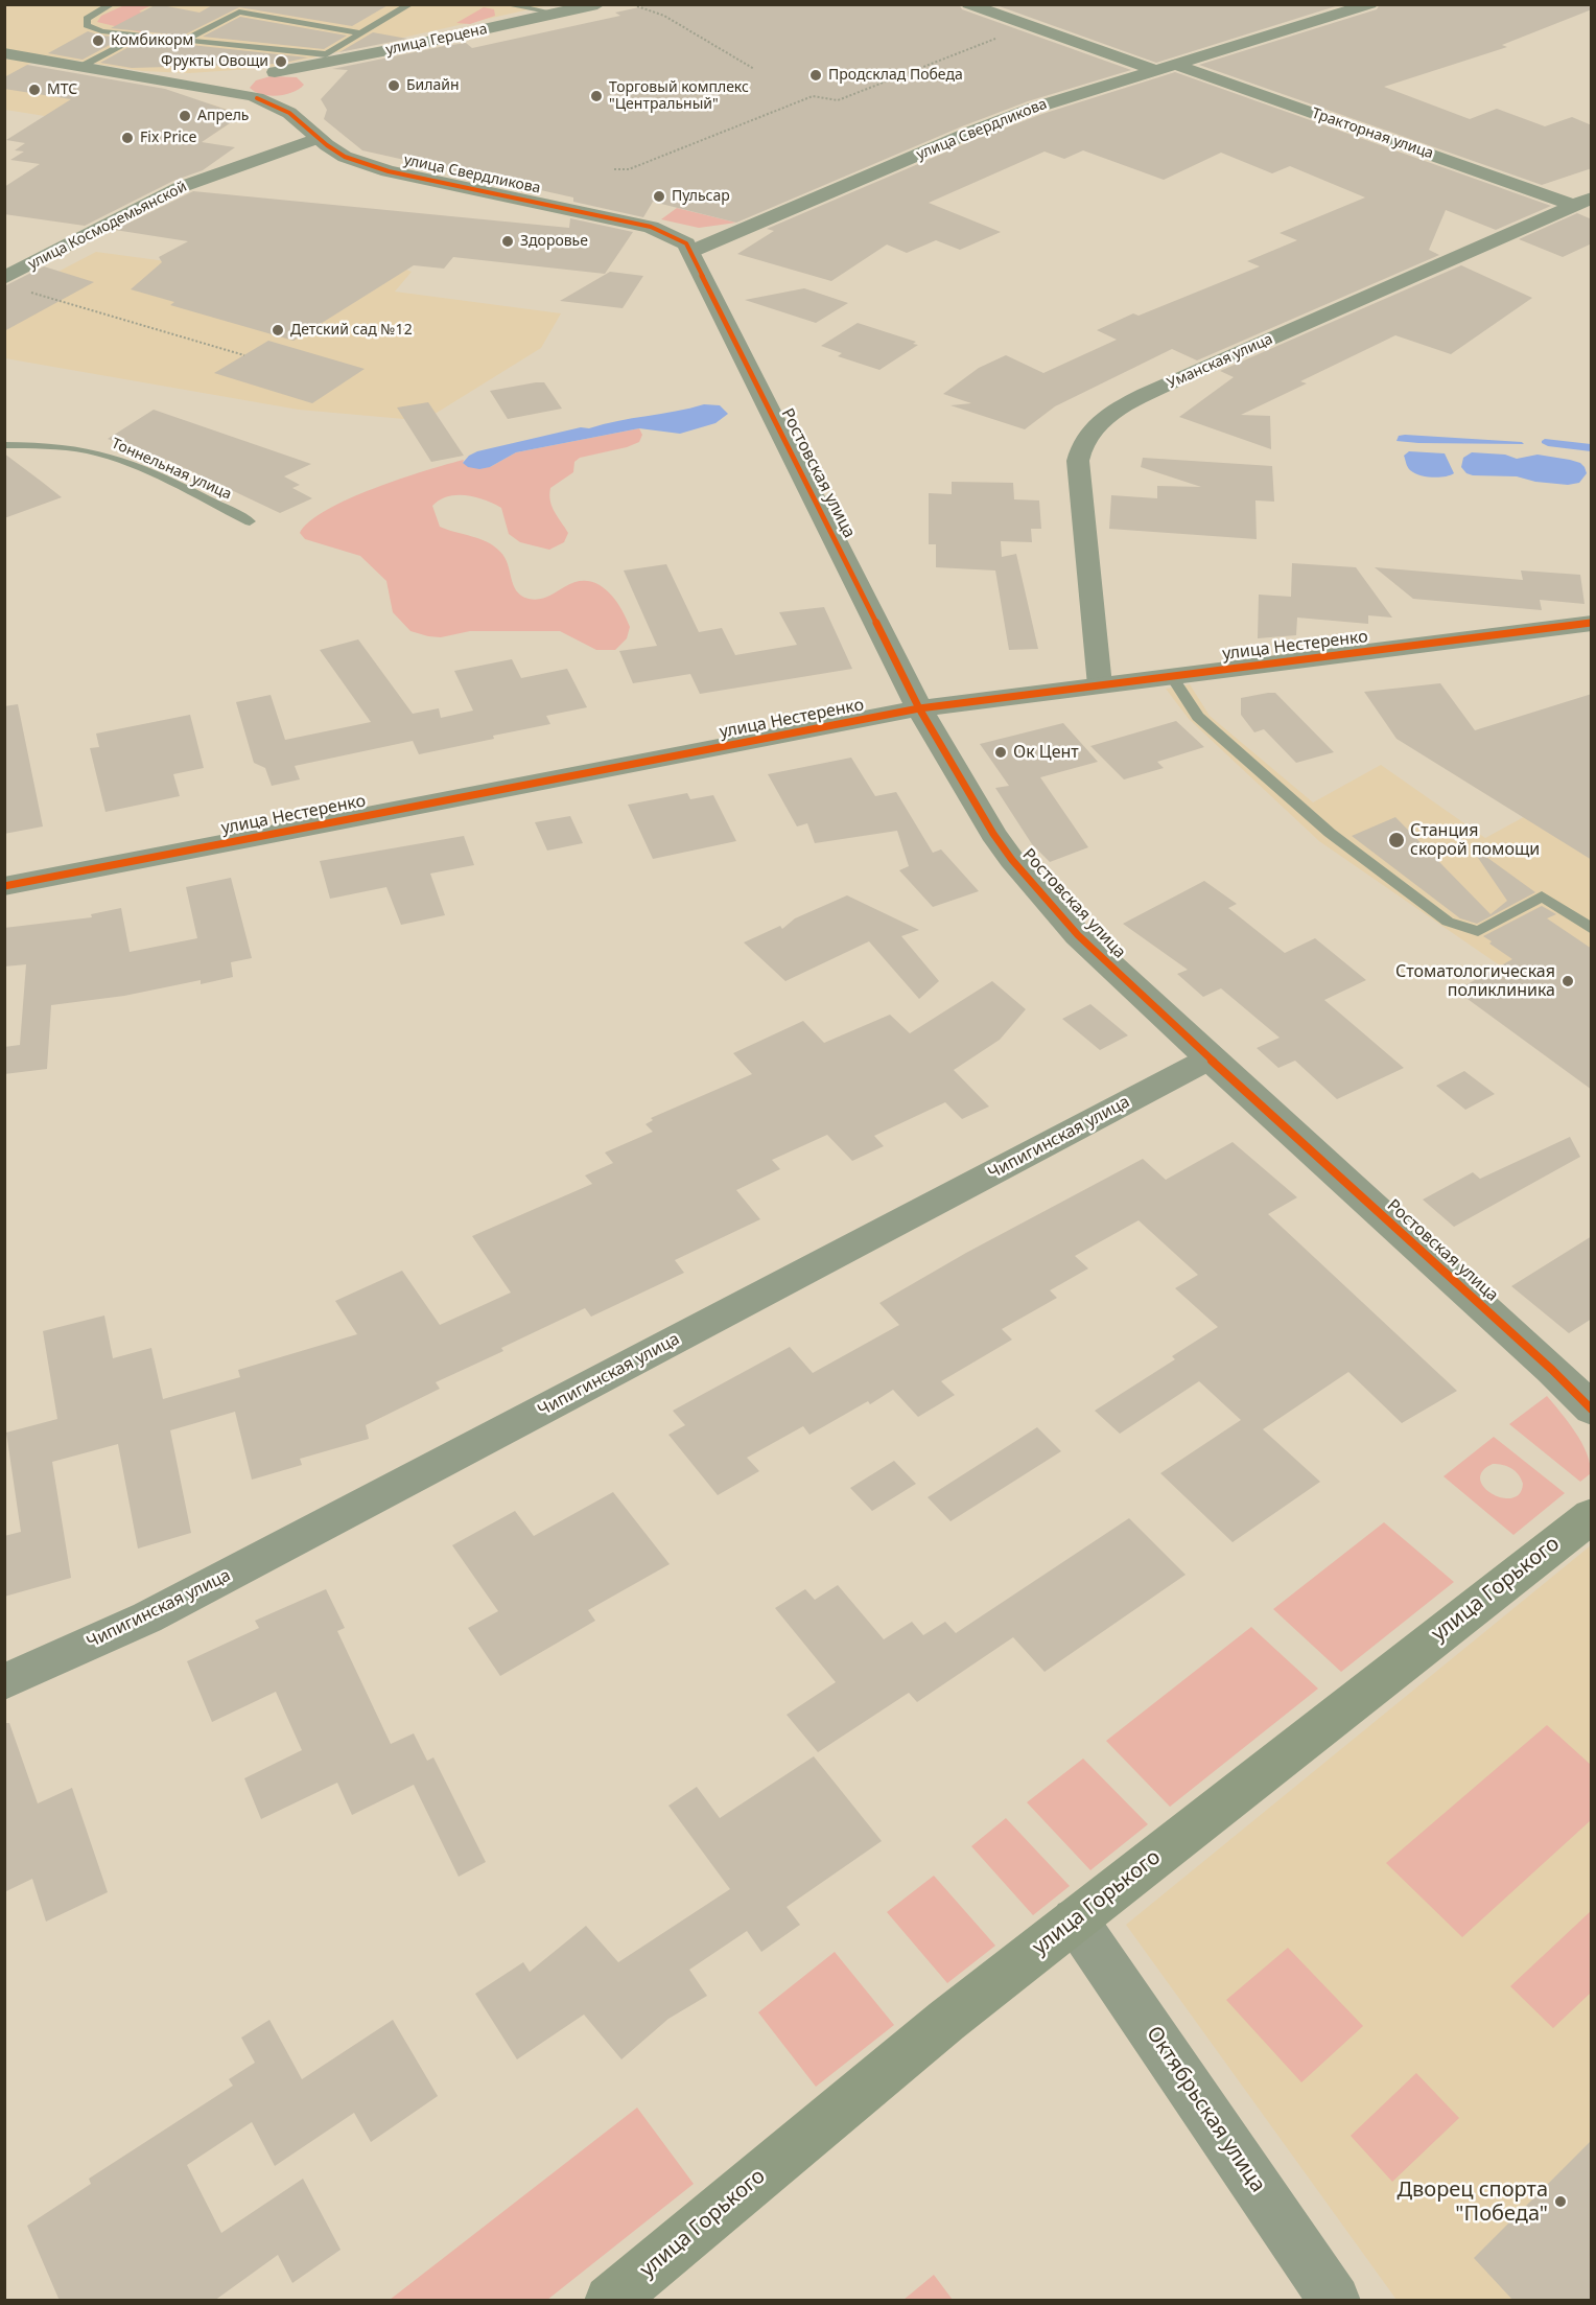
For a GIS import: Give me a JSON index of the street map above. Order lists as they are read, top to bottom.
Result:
{
  "streets": {
    "main road": ["улица Горького"],
    "street": [
      "улица Герцена",
      "улица Свердликова",
      "Тракторная улица",
      "улица Космодемьянской",
      "Уманская улица",
      "Ростовская улица",
      "улица Нестеренко",
      "Чипигинская улица",
      "Октябрьская улица"
    ],
    "lane": ["Тоннельная улица"]
  },
  "crossings": [
    ["улица Герцена", "улица Свердликова"],
    ["улица Свердликова", "Тракторная улица"],
    ["улица Свердликова", "улица Космодемьянской"],
    ["улица Свердликова", "Ростовская улица"],
    ["Тракторная улица", "Уманская улица"],
    ["Уманская улица", "улица Нестеренко"],
    ["Ростовская улица", "улица Нестеренко"],
    ["Ростовская улица", "Чипигинская улица"],
    ["улица Горького", "Октябрьская улица"]
  ],
  "places": [
    "Комбикорм",
    "Фрукты Овощи",
    "Продсклад Победа",
    "Билайн",
    "МТС",
    "Торговый комплекс \"Центральный\"",
    "Апрель",
    "Fix Price",
    "Пульсар",
    "Здоровье",
    "Детский сад №12",
    "Ок Цент",
    "Станция скорой помощи",
    "Стоматологическая поликлиника",
    "Дворец спорта \"Победа\""
  ]
}
